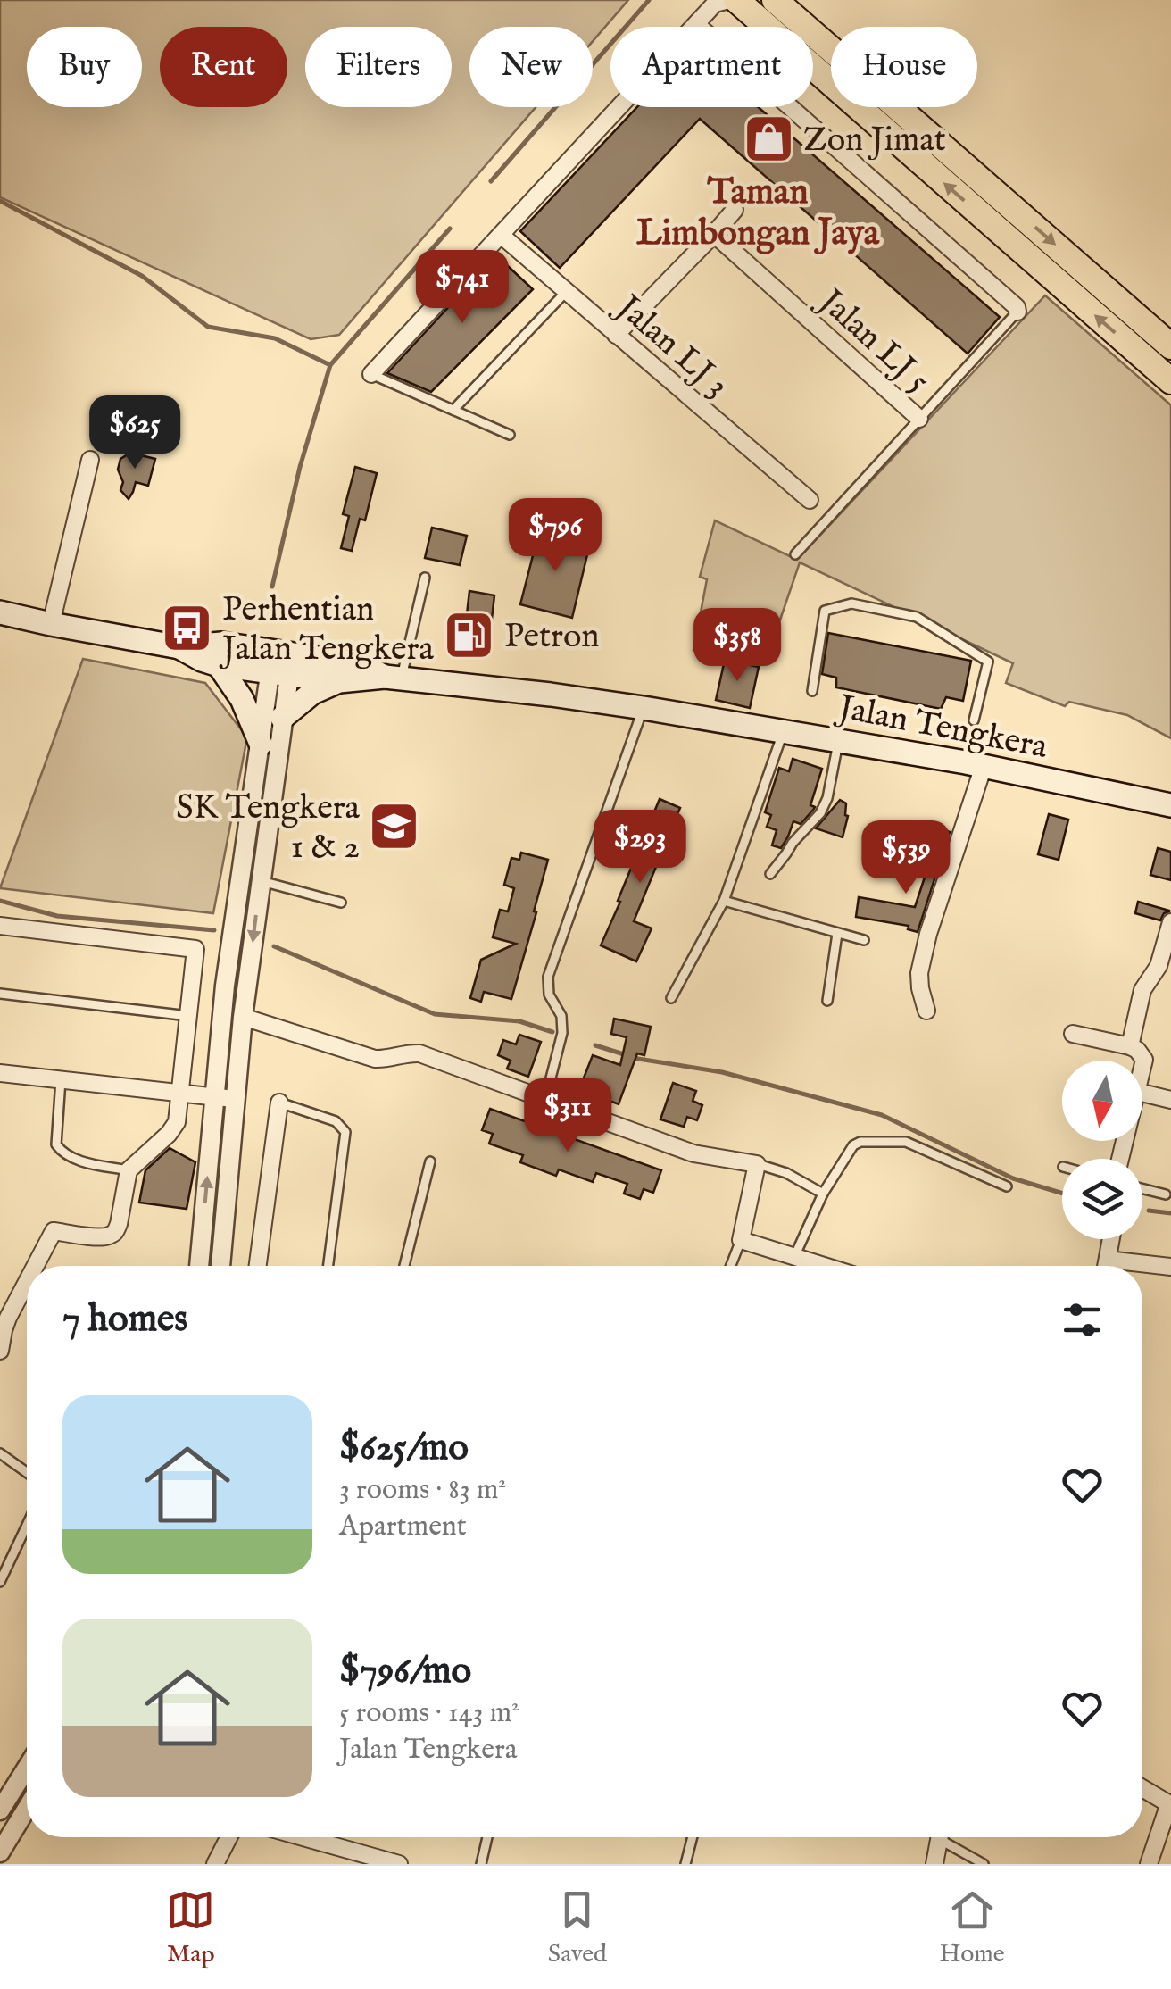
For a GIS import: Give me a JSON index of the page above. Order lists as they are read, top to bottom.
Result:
{
  "streets": {
    "main road": ["Jalan Tengkera"],
    "street": ["Jalan LJ 5", "Jalan LJ 3"]
  },
  "districts": ["Taman Limbongan Jaya"],
  "places": {
    "shop": ["Zon Jimat"],
    "bus stop": ["Perhentian Jalan Tengkera"],
    "fuel station": ["Petron"],
    "school or university": ["SK Tengkera 1 & 2"]
  },
  "north": "bottom",
  "page": {
    "chip": [
      "Buy",
      "Rent",
      "Filters",
      "New",
      "Apartment",
      "House"
    ],
    "price": [
      "$741",
      "$625",
      "$796",
      "$358",
      "$293",
      "$539",
      "$311"
    ],
    "heading": "7 homes",
    "list": [
      {
        "name": "$625/mo",
        "note": "3 rooms · 83 m² · Apartment"
      },
      {
        "name": "$796/mo",
        "note": "5 rooms · 143 m² · Jalan Tengkera"
      }
    ],
    "tabs": ["Map", "Saved", "Home"]
  }
}
